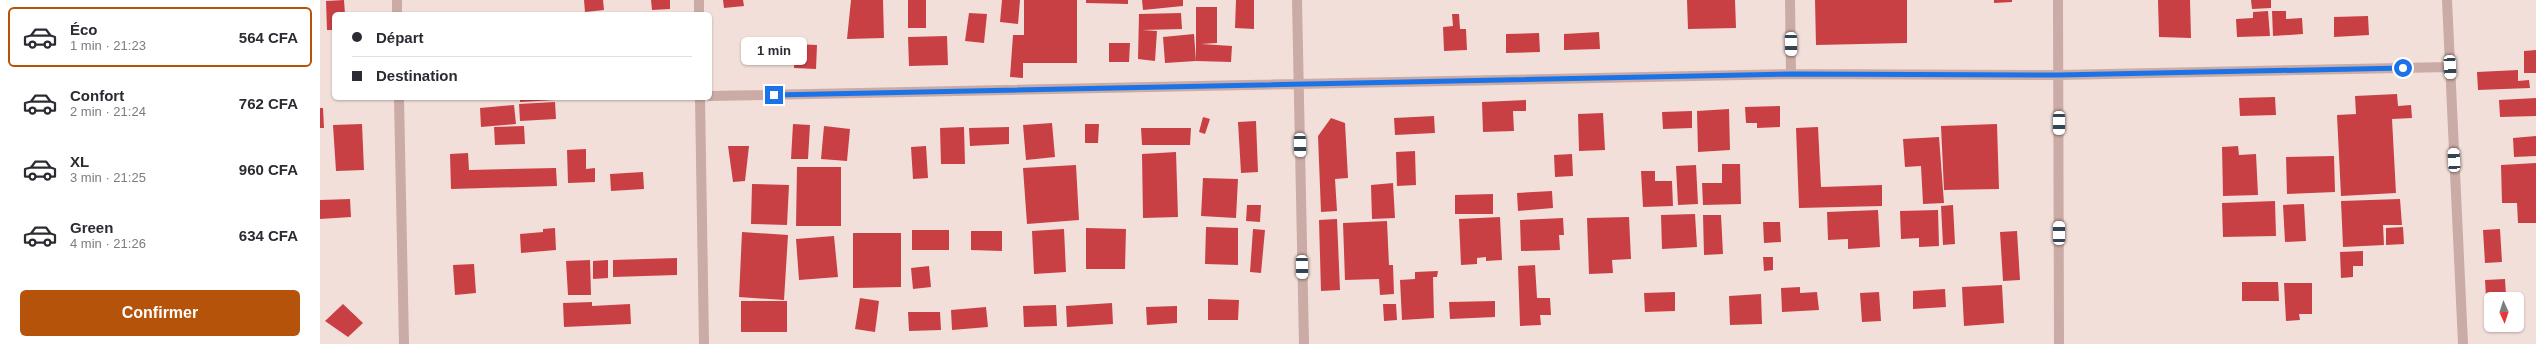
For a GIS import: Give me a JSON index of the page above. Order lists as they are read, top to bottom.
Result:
{
  "north": "bottom",
  "page": {
    "list": [
      {
        "name": "Éco",
        "note": "1 min · 21:23",
        "value": "564 CFA"
      },
      {
        "name": "Confort",
        "note": "2 min · 21:24",
        "value": "762 CFA"
      },
      {
        "name": "XL",
        "note": "3 min · 21:25",
        "value": "960 CFA"
      },
      {
        "name": "Green",
        "note": "4 min · 21:26",
        "value": "634 CFA"
      }
    ],
    "banner": ["Départ", "Destination"],
    "bubble": "1 min",
    "buttons": "Confirmer"
  }
}
